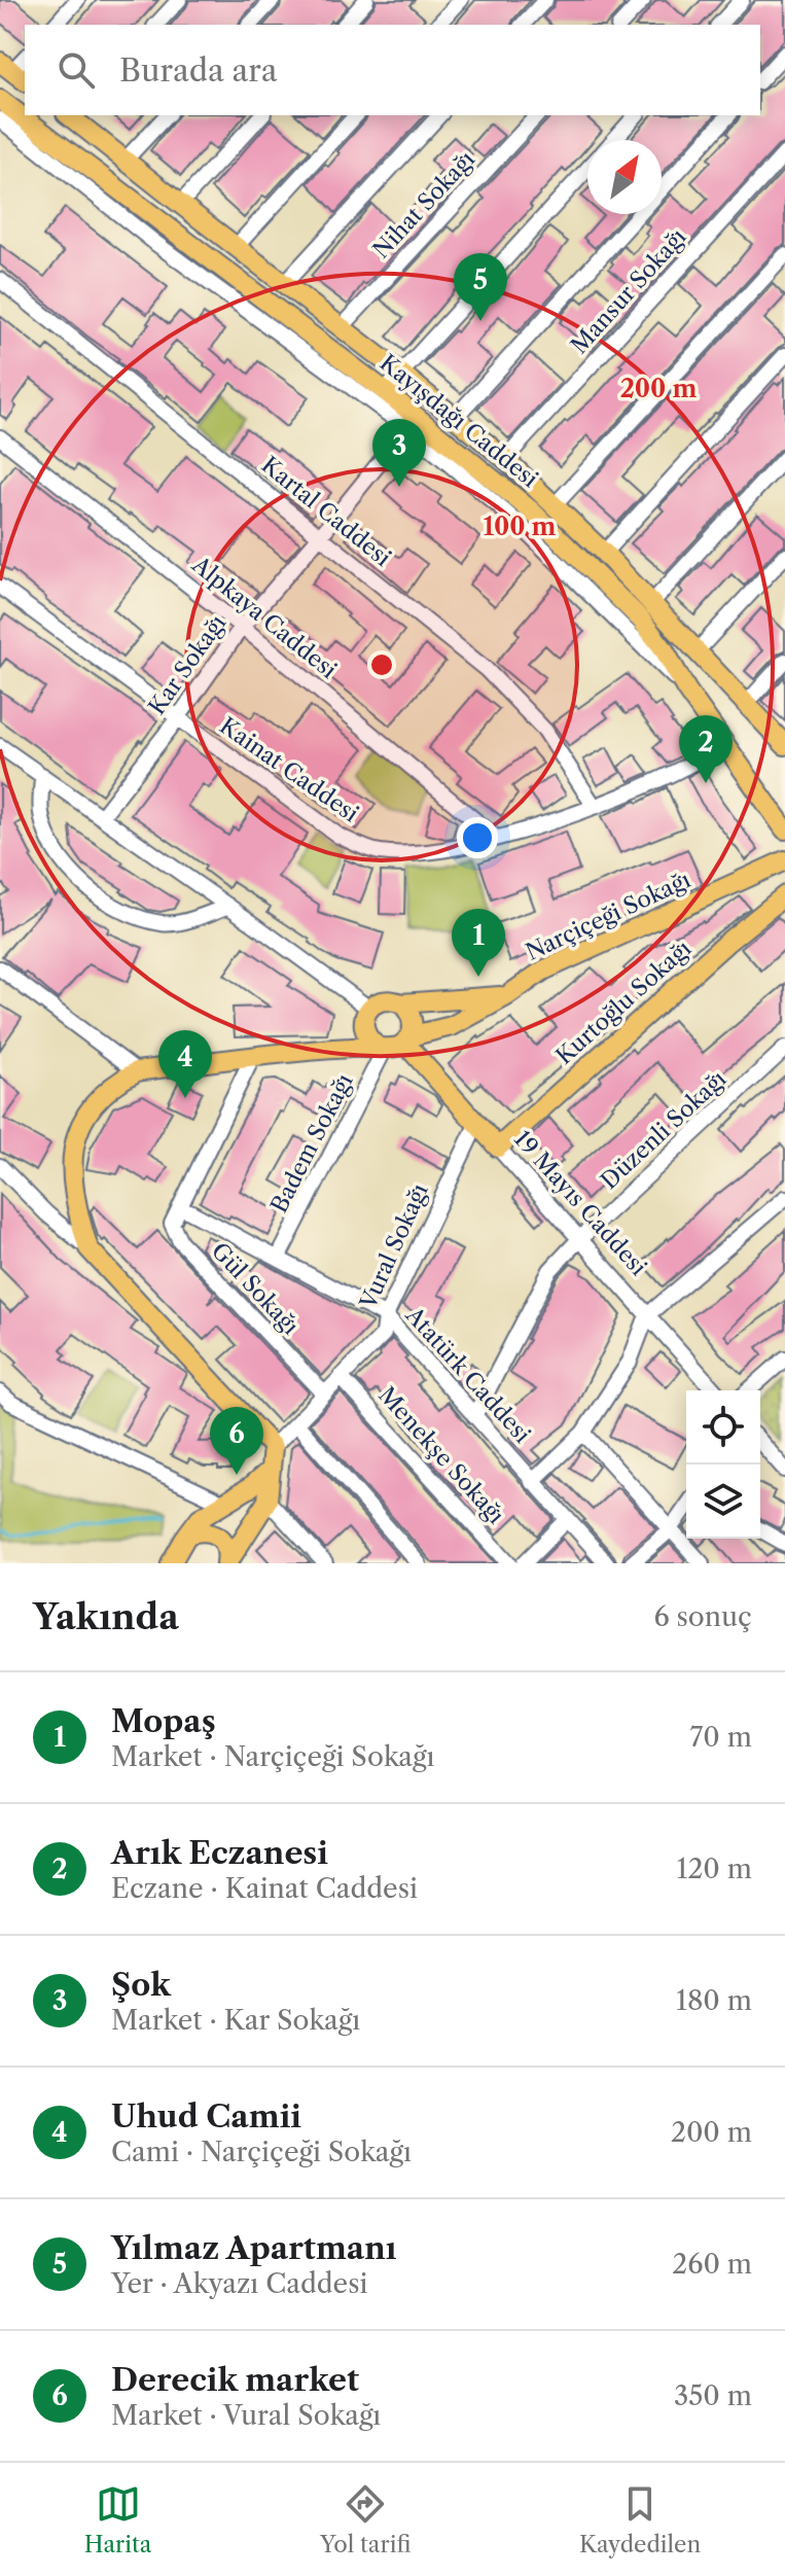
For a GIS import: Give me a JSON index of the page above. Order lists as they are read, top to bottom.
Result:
{
  "streets": {
    "main road": [
      "Kayışdağı Caddesi",
      "Narçiçeği Sokağı",
      "Kurtoğlu Sokağı",
      "19 Mayıs Caddesi"
    ],
    "street": [
      "Nihat Sokağı",
      "Mansur Sokağı",
      "Kartal Caddesi",
      "Alpkaya Caddesi",
      "Kar Sokağı",
      "Kainat Caddesi",
      "Düzenli Sokağı",
      "Badem Sokağı",
      "Vural Sokağı",
      "Gül Sokağı",
      "Atatürk Caddesi",
      "Menekşe Sokağı"
    ]
  },
  "crossings": [
    ["Nihat Sokağı", "Kayışdağı Caddesi"],
    ["Mansur Sokağı", "Kayışdağı Caddesi"],
    ["Kayışdağı Caddesi", "Kainat Caddesi"],
    ["Kartal Caddesi", "Kar Sokağı"],
    ["Kartal Caddesi", "Kainat Caddesi"],
    ["Alpkaya Caddesi", "Kar Sokağı"],
    ["Alpkaya Caddesi", "Kainat Caddesi"],
    ["Kar Sokağı", "Kainat Caddesi"],
    ["Narçiçeği Sokağı", "Badem Sokağı"],
    ["Narçiçeği Sokağı", "19 Mayıs Caddesi"],
    ["Kurtoğlu Sokağı", "19 Mayıs Caddesi"],
    ["Düzenli Sokağı", "19 Mayıs Caddesi"],
    ["Düzenli Sokağı", "Atatürk Caddesi"],
    ["Badem Sokağı", "19 Mayıs Caddesi"],
    ["Badem Sokağı", "Atatürk Caddesi"],
    ["19 Mayıs Caddesi", "Vural Sokağı"],
    ["Vural Sokağı", "Gül Sokağı"],
    ["Vural Sokağı", "Atatürk Caddesi"],
    ["Vural Sokağı", "Menekşe Sokağı"],
    ["Gül Sokağı", "Atatürk Caddesi"]
  ],
  "north": "top right",
  "page": {
    "search": "Burada ara",
    "pins": [
      "5",
      "3",
      "2",
      "1",
      "4",
      "6"
    ],
    "heading": ["Yakında", "6 sonuç"],
    "list": [
      {
        "mark": "1",
        "name": "Mopaş",
        "note": "Market · Narçiçeği Sokağı",
        "value": "70 m"
      },
      {
        "mark": "2",
        "name": "Arık Eczanesi",
        "note": "Eczane · Kainat Caddesi",
        "value": "120 m"
      },
      {
        "mark": "3",
        "name": "Şok",
        "note": "Market · Kar Sokağı",
        "value": "180 m"
      },
      {
        "mark": "4",
        "name": "Uhud Camii",
        "note": "Cami · Narçiçeği Sokağı",
        "value": "200 m"
      },
      {
        "mark": "5",
        "name": "Yılmaz Apartmanı",
        "note": "Yer · Akyazı Caddesi",
        "value": "260 m"
      },
      {
        "mark": "6",
        "name": "Derecik market",
        "note": "Market · Vural Sokağı",
        "value": "350 m"
      }
    ],
    "nav": ["Harita", "Yol tarifi", "Kaydedilen"]
  },
  "rings": ["200 m", "100 m"]
}
